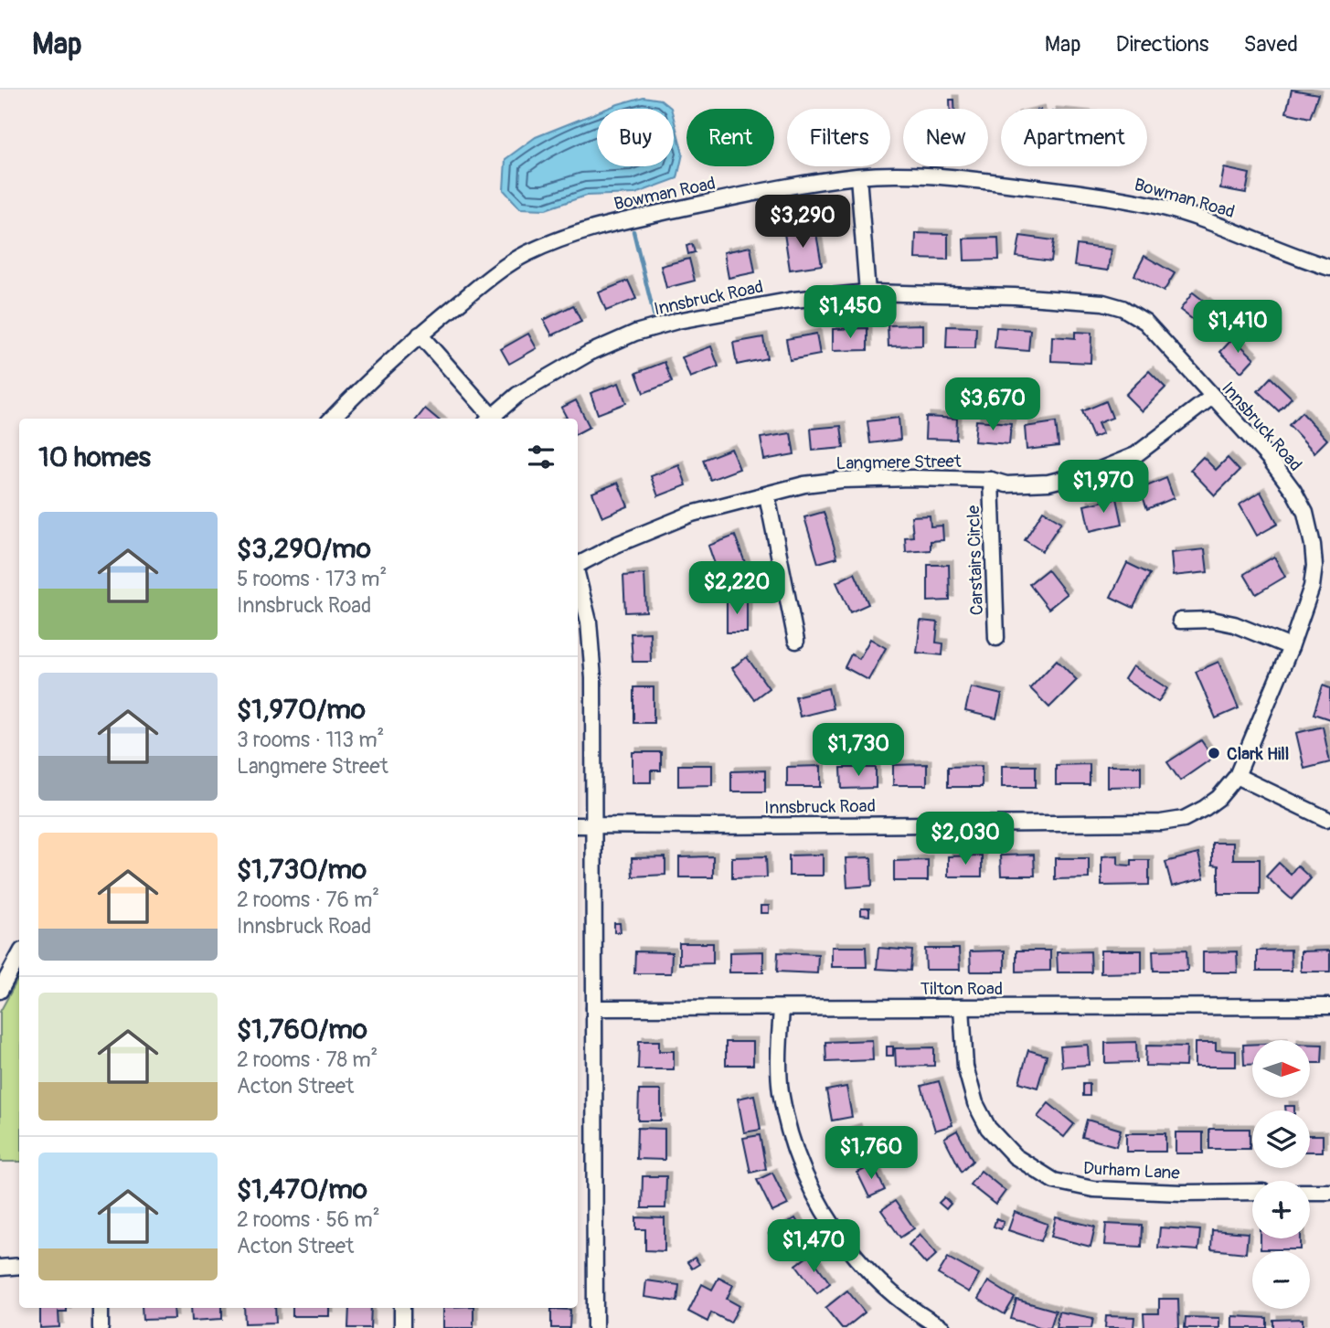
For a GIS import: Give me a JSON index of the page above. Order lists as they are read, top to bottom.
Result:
{
  "streets": {
    "street": [
      "Bowman Road",
      "Innsbruck Road",
      "Langmere Street",
      "Carstairs Circle",
      "Tilton Road",
      "Durham Lane"
    ]
  },
  "crossings": [
    ["Innsbruck Road", "Langmere Street"],
    ["Langmere Street", "Carstairs Circle"],
    ["Tilton Road", "Durham Lane"]
  ],
  "places": ["Clark Hill"],
  "north": "right",
  "page": {
    "header": "Map",
    "nav": ["Map", "Directions", "Saved"],
    "chip": [
      "Buy",
      "Rent",
      "Filters",
      "New",
      "Apartment"
    ],
    "price": [
      "$3,290",
      "$1,450",
      "$1,410",
      "$3,670",
      "$1,970",
      "$2,220",
      "$1,730",
      "$2,030",
      "$1,760",
      "$1,470"
    ],
    "heading": "10 homes",
    "list": [
      {
        "name": "$3,290/mo",
        "note": "5 rooms · 173 m² · Innsbruck Road"
      },
      {
        "name": "$1,970/mo",
        "note": "3 rooms · 113 m² · Langmere Street"
      },
      {
        "name": "$1,730/mo",
        "note": "2 rooms · 76 m² · Innsbruck Road"
      },
      {
        "name": "$1,760/mo",
        "note": "2 rooms · 78 m² · Acton Street"
      },
      {
        "name": "$1,470/mo",
        "note": "2 rooms · 56 m² · Acton Street"
      }
    ],
    "map_buttons": ["+", "−"]
  }
}
